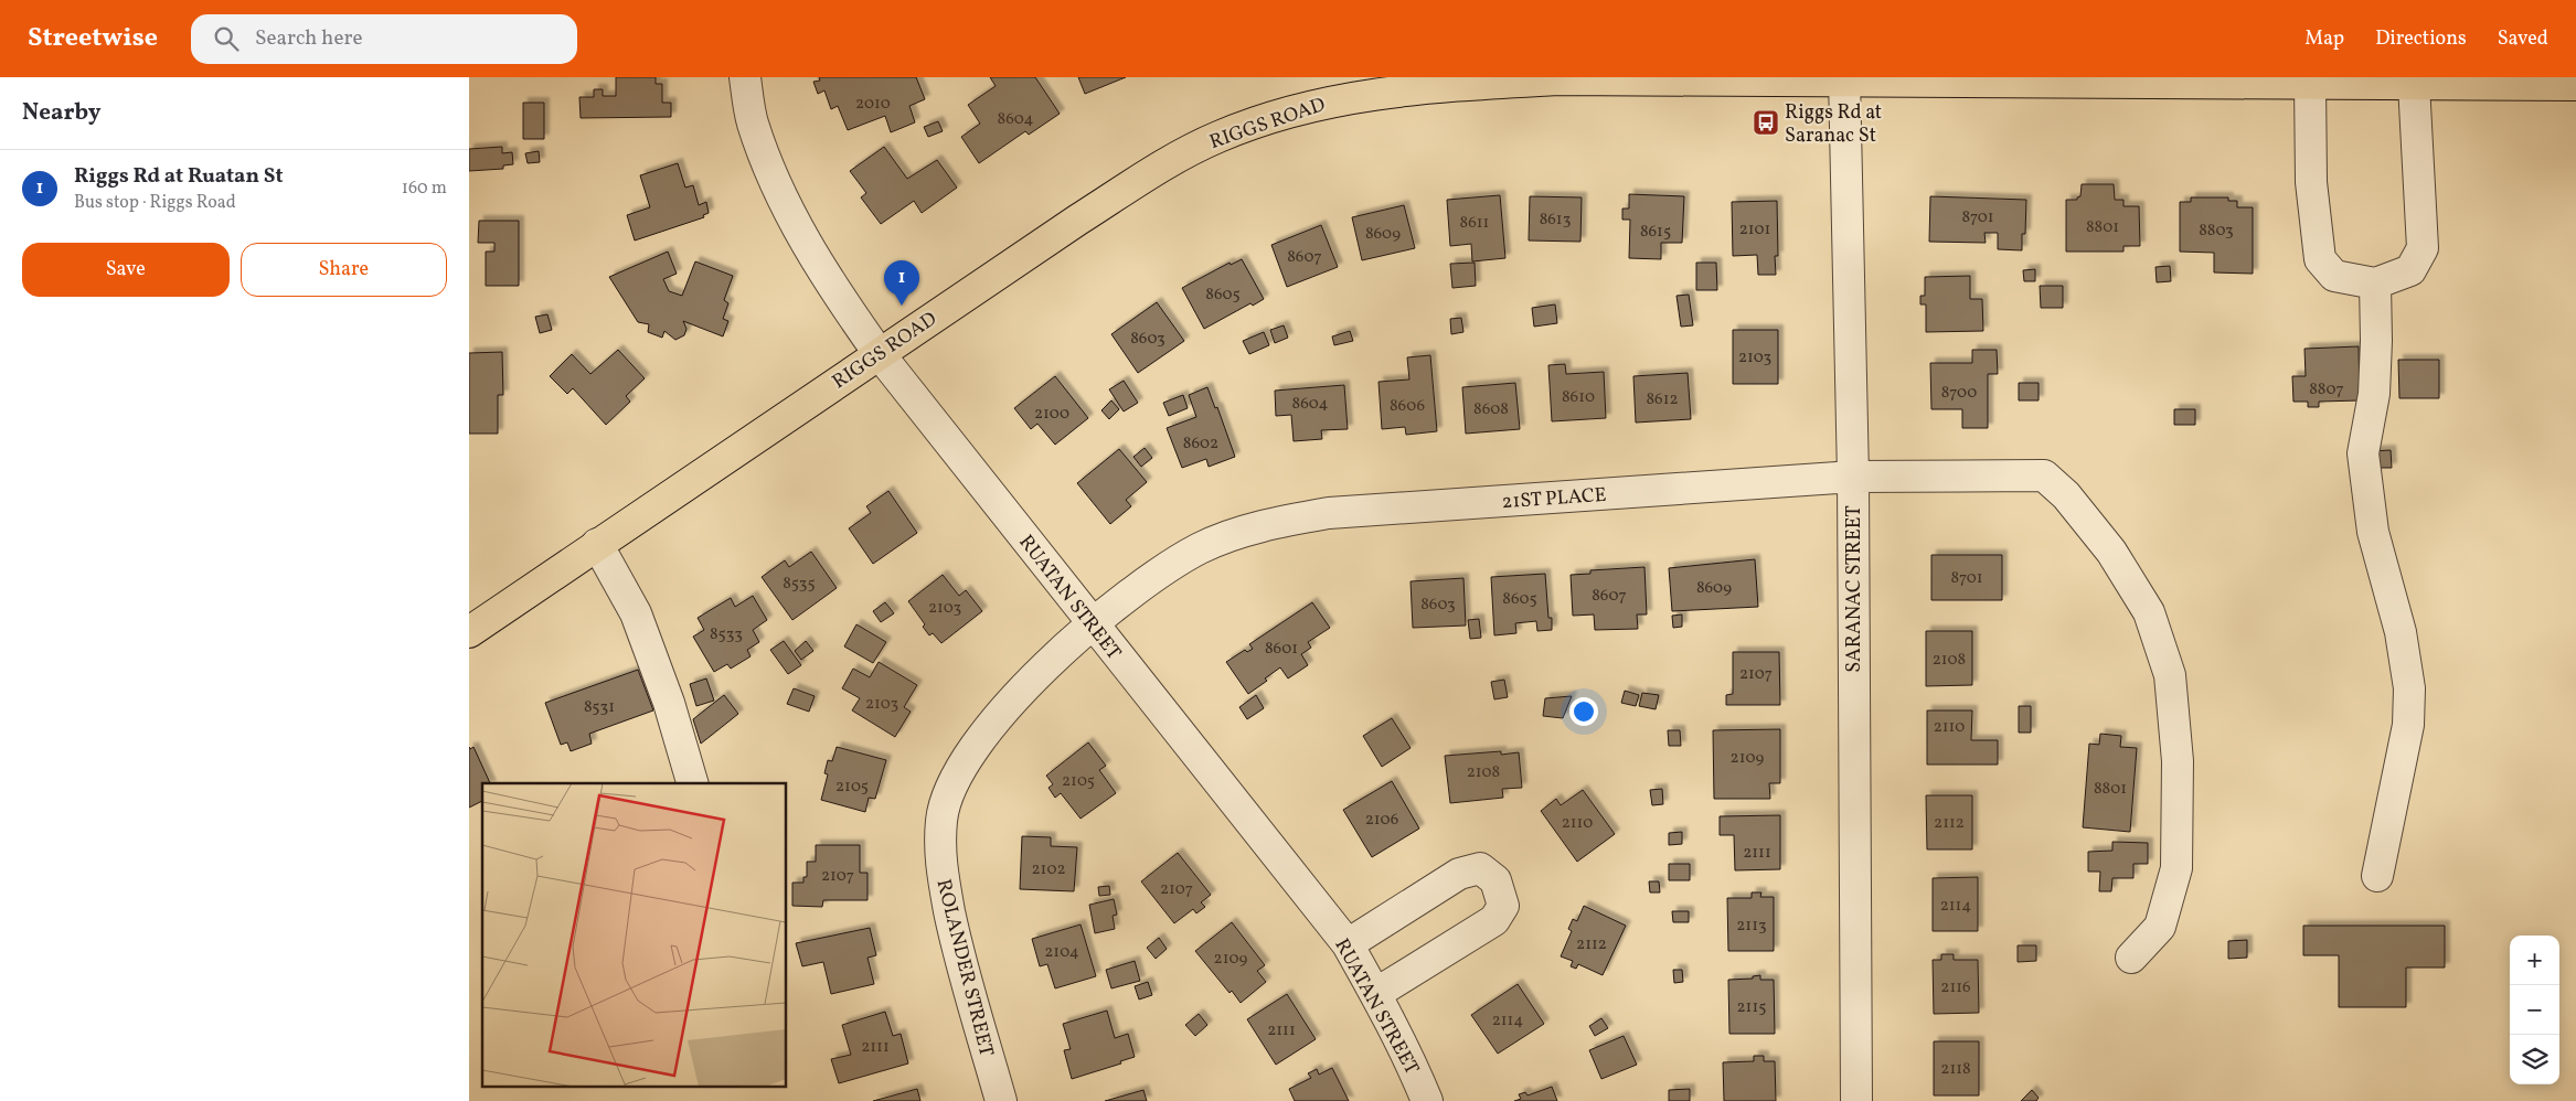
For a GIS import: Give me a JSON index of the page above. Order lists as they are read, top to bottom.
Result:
{
  "streets": {
    "main road": ["RIGGS ROAD"],
    "street": [
      "21ST PLACE",
      "SARANAC STREET",
      "RUATAN STREET",
      "ROLANDER STREET"
    ]
  },
  "crossings": [
    ["RIGGS ROAD", "SARANAC STREET"],
    ["RIGGS ROAD", "RUATAN STREET"],
    ["21ST PLACE", "SARANAC STREET"],
    ["21ST PLACE", "RUATAN STREET"],
    ["21ST PLACE", "ROLANDER STREET"],
    ["RUATAN STREET", "ROLANDER STREET"]
  ],
  "places": {
    "bus stop": ["Riggs Rd at Saranac St"]
  },
  "house_numbers": [
    "2010",
    "8604",
    "8701",
    "8613",
    "8611",
    "8801",
    "2101",
    "8803",
    "8615",
    "8609",
    "8607",
    "8605",
    "8603",
    "2103",
    "8807",
    "8700",
    "8610",
    "8612",
    "8604",
    "8606",
    "8608",
    "2100",
    "8602",
    "8701",
    "8535",
    "8609",
    "8607",
    "8605",
    "8603",
    "2103",
    "8533",
    "8601",
    "2108",
    "2107",
    "2103",
    "8531",
    "2110",
    "2109",
    "2108",
    "2105",
    "2105",
    "8801",
    "2106",
    "2110",
    "2112",
    "2111",
    "2102",
    "2107",
    "2107",
    "2114",
    "2113",
    "2112",
    "2104",
    "2109",
    "2116",
    "2115",
    "2114",
    "2111",
    "2111",
    "2118"
  ],
  "page": {
    "header": "Streetwise",
    "search": "Search here",
    "nav": ["Map", "Directions", "Saved"],
    "heading": "Nearby",
    "list": [
      {
        "mark": "1",
        "name": "Riggs Rd at Ruatan St",
        "note": "Bus stop · Riggs Road",
        "value": "160 m"
      }
    ],
    "buttons": ["Save", "Share"],
    "pins": "1",
    "map_buttons": ["+", "−"]
  }
}
